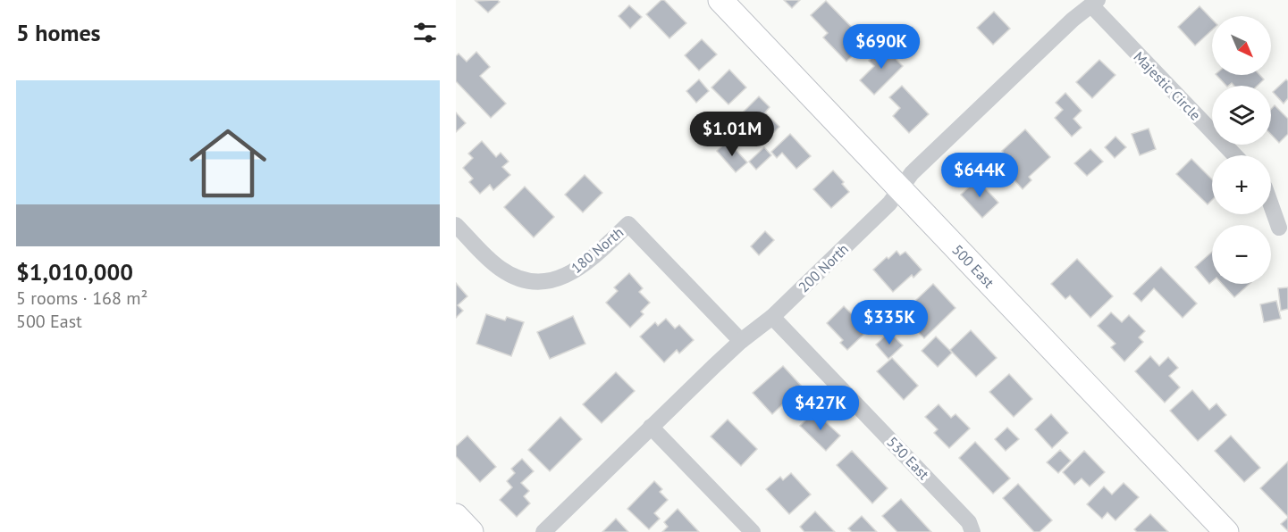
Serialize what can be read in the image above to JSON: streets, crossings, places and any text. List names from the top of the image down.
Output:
{
  "streets": {
    "street": [
      "Majestic Circle",
      "180 North",
      "500 East",
      "200 North",
      "530 East"
    ]
  },
  "crossings": [
    ["Majestic Circle", "200 North"],
    ["180 North", "200 North"],
    ["500 East", "200 North"],
    ["200 North", "530 East"]
  ],
  "north": "bottom right",
  "page": {
    "heading": "5 homes",
    "map_buttons": ["+", "−"],
    "price": [
      "$690K",
      "$1.01M",
      "$644K",
      "$335K",
      "$427K"
    ],
    "list": [
      {
        "name": "$1,010,000",
        "note": "5 rooms · 168 m² · 500 East"
      }
    ]
  }
}
